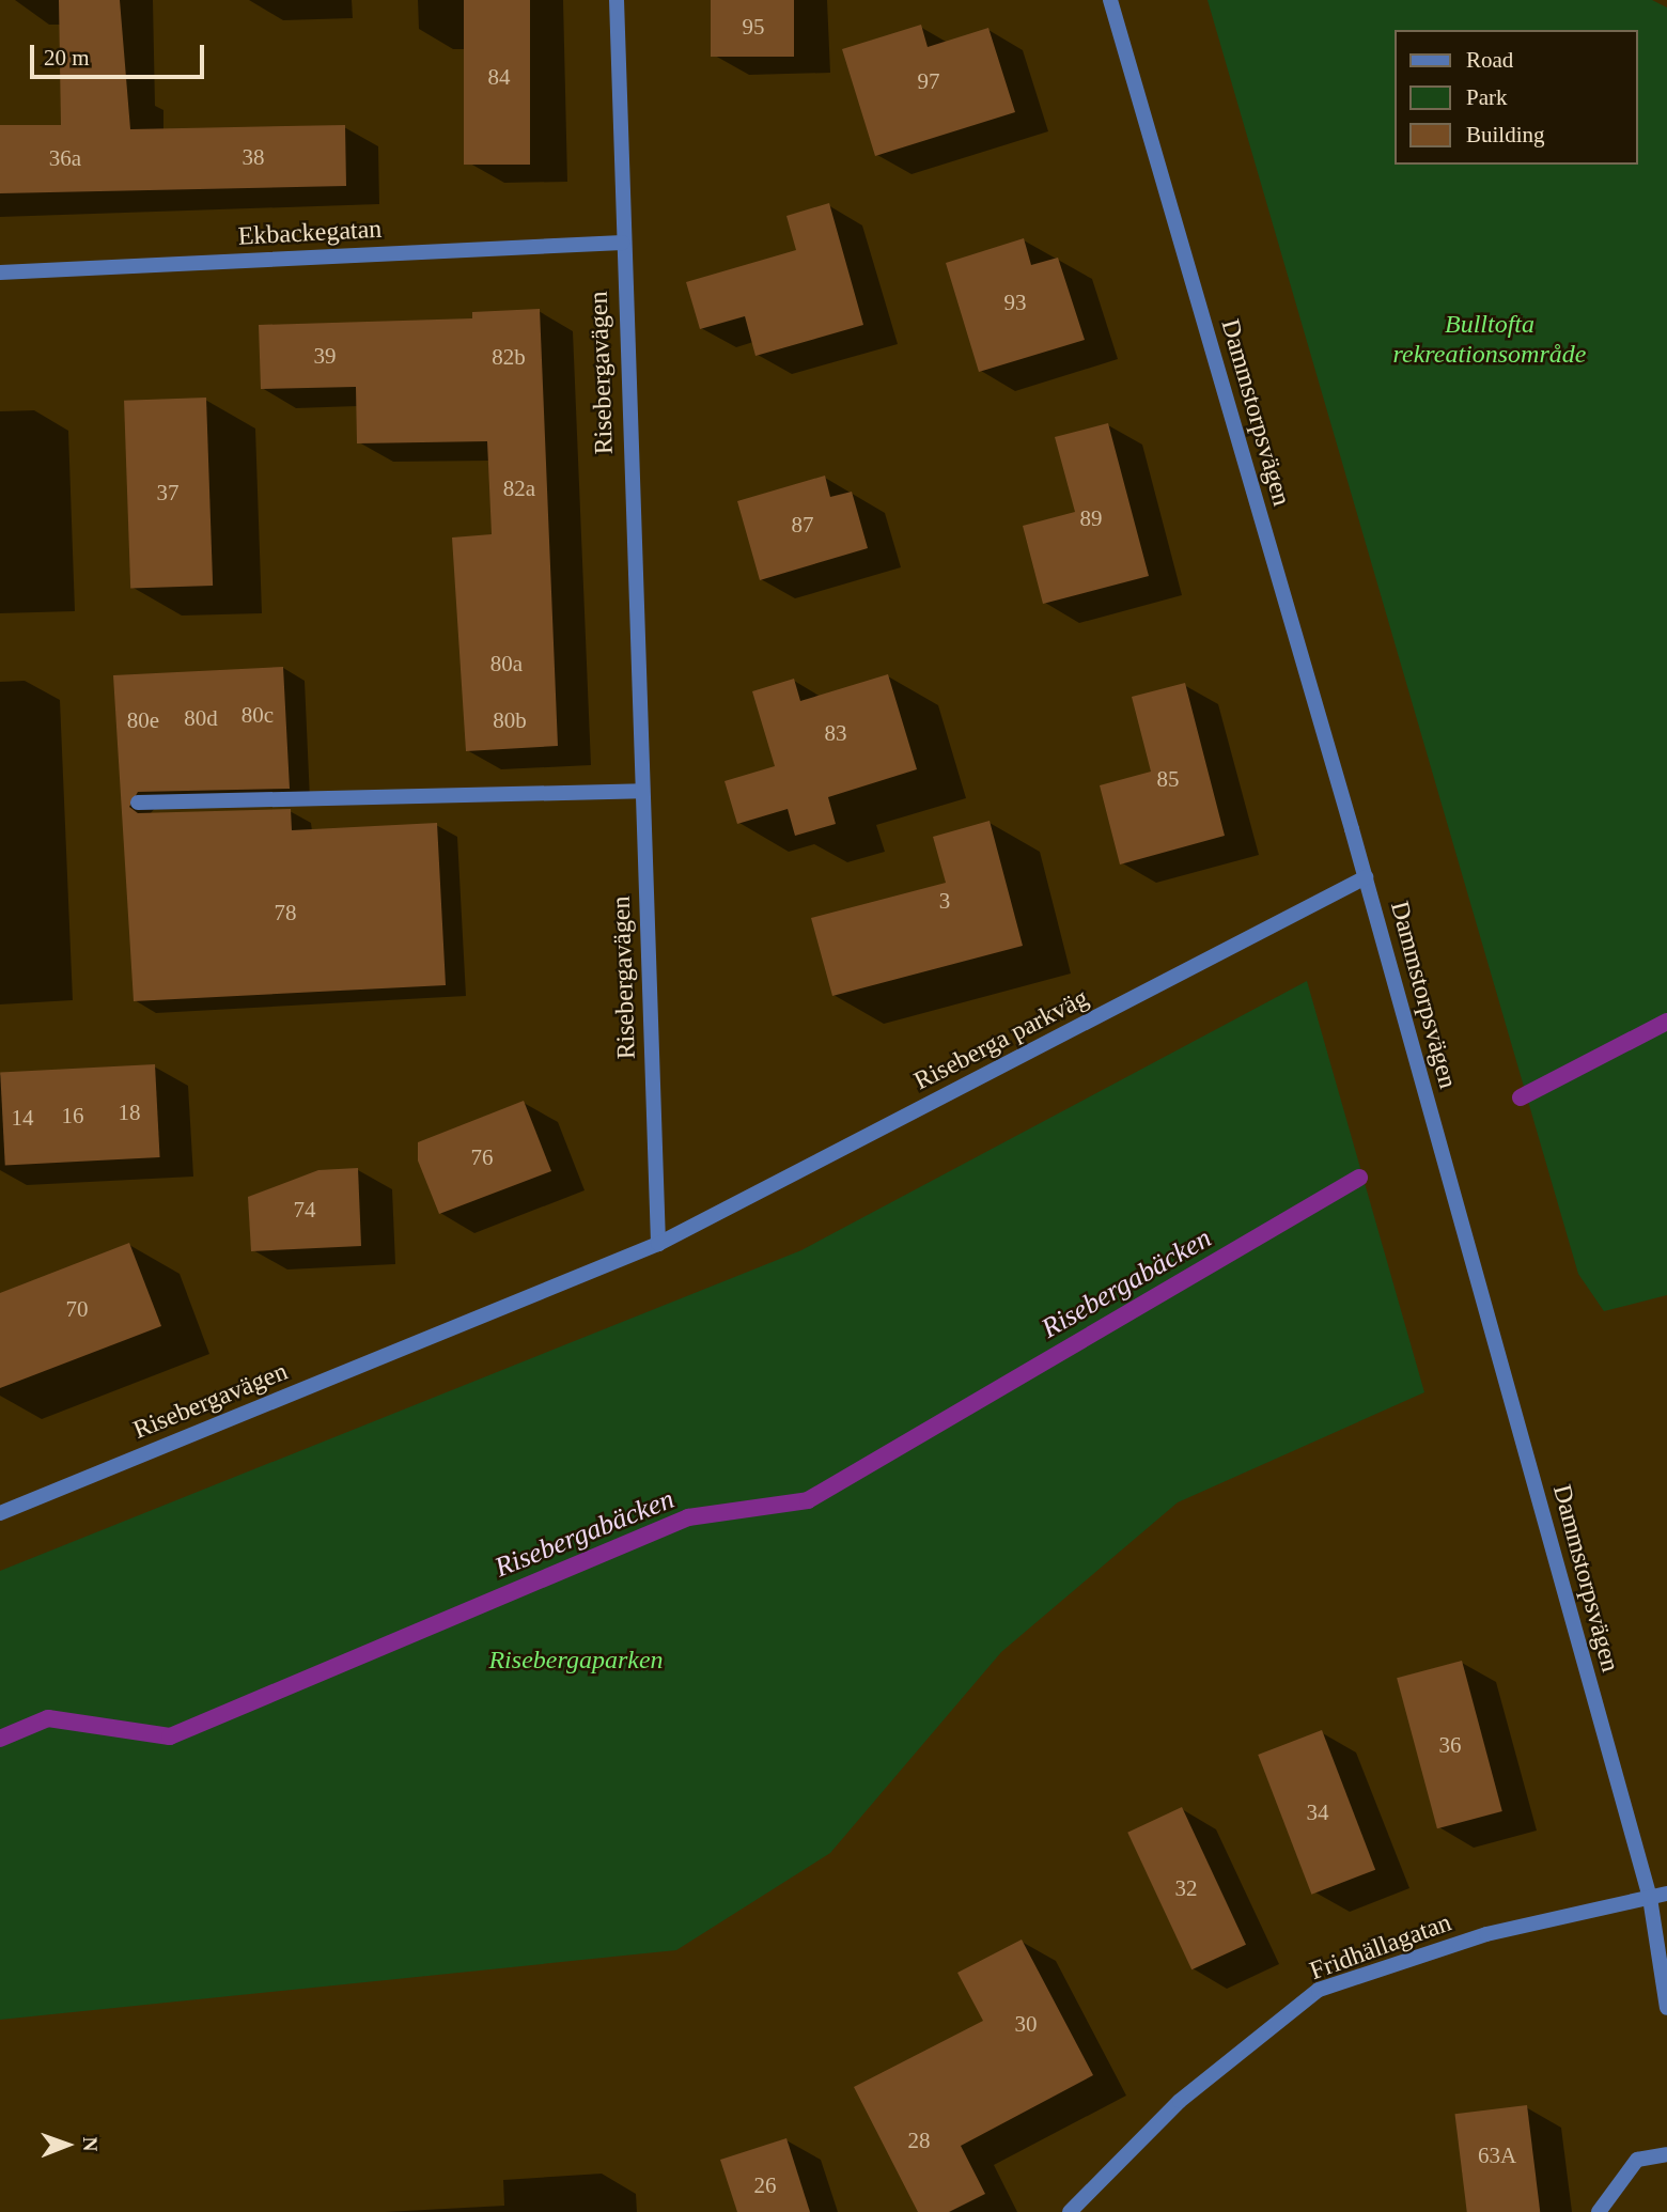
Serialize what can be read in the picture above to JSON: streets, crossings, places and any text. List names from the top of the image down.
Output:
{
  "streets": {
    "street": [
      "Ekbackegatan",
      "Risebergavägen",
      "Dammstorpsvägen",
      "Riseberga parkväg",
      "Fridhällagatan"
    ]
  },
  "crossings": [
    ["Ekbackegatan", "Risebergavägen"],
    ["Risebergavägen", "Riseberga parkväg"],
    ["Dammstorpsvägen", "Riseberga parkväg"],
    ["Dammstorpsvägen", "Fridhällagatan"]
  ],
  "water": ["Risebergabäcken"],
  "parks": ["Bulltofta rekreationsområde", "Risebergaparken"],
  "house_numbers": [
    "95",
    "84",
    "97",
    "38",
    "36a",
    "93",
    "39",
    "82b",
    "82a",
    "37",
    "89",
    "87",
    "80a",
    "80c",
    "80d",
    "80e",
    "80b",
    "83",
    "85",
    "3",
    "78",
    "18",
    "16",
    "14",
    "76",
    "74",
    "70",
    "36",
    "34",
    "32",
    "30",
    "28",
    "63A",
    "26"
  ],
  "legend": ["Road", "Park", "Building"],
  "scale_bar": "20 m",
  "north": "right"
}
